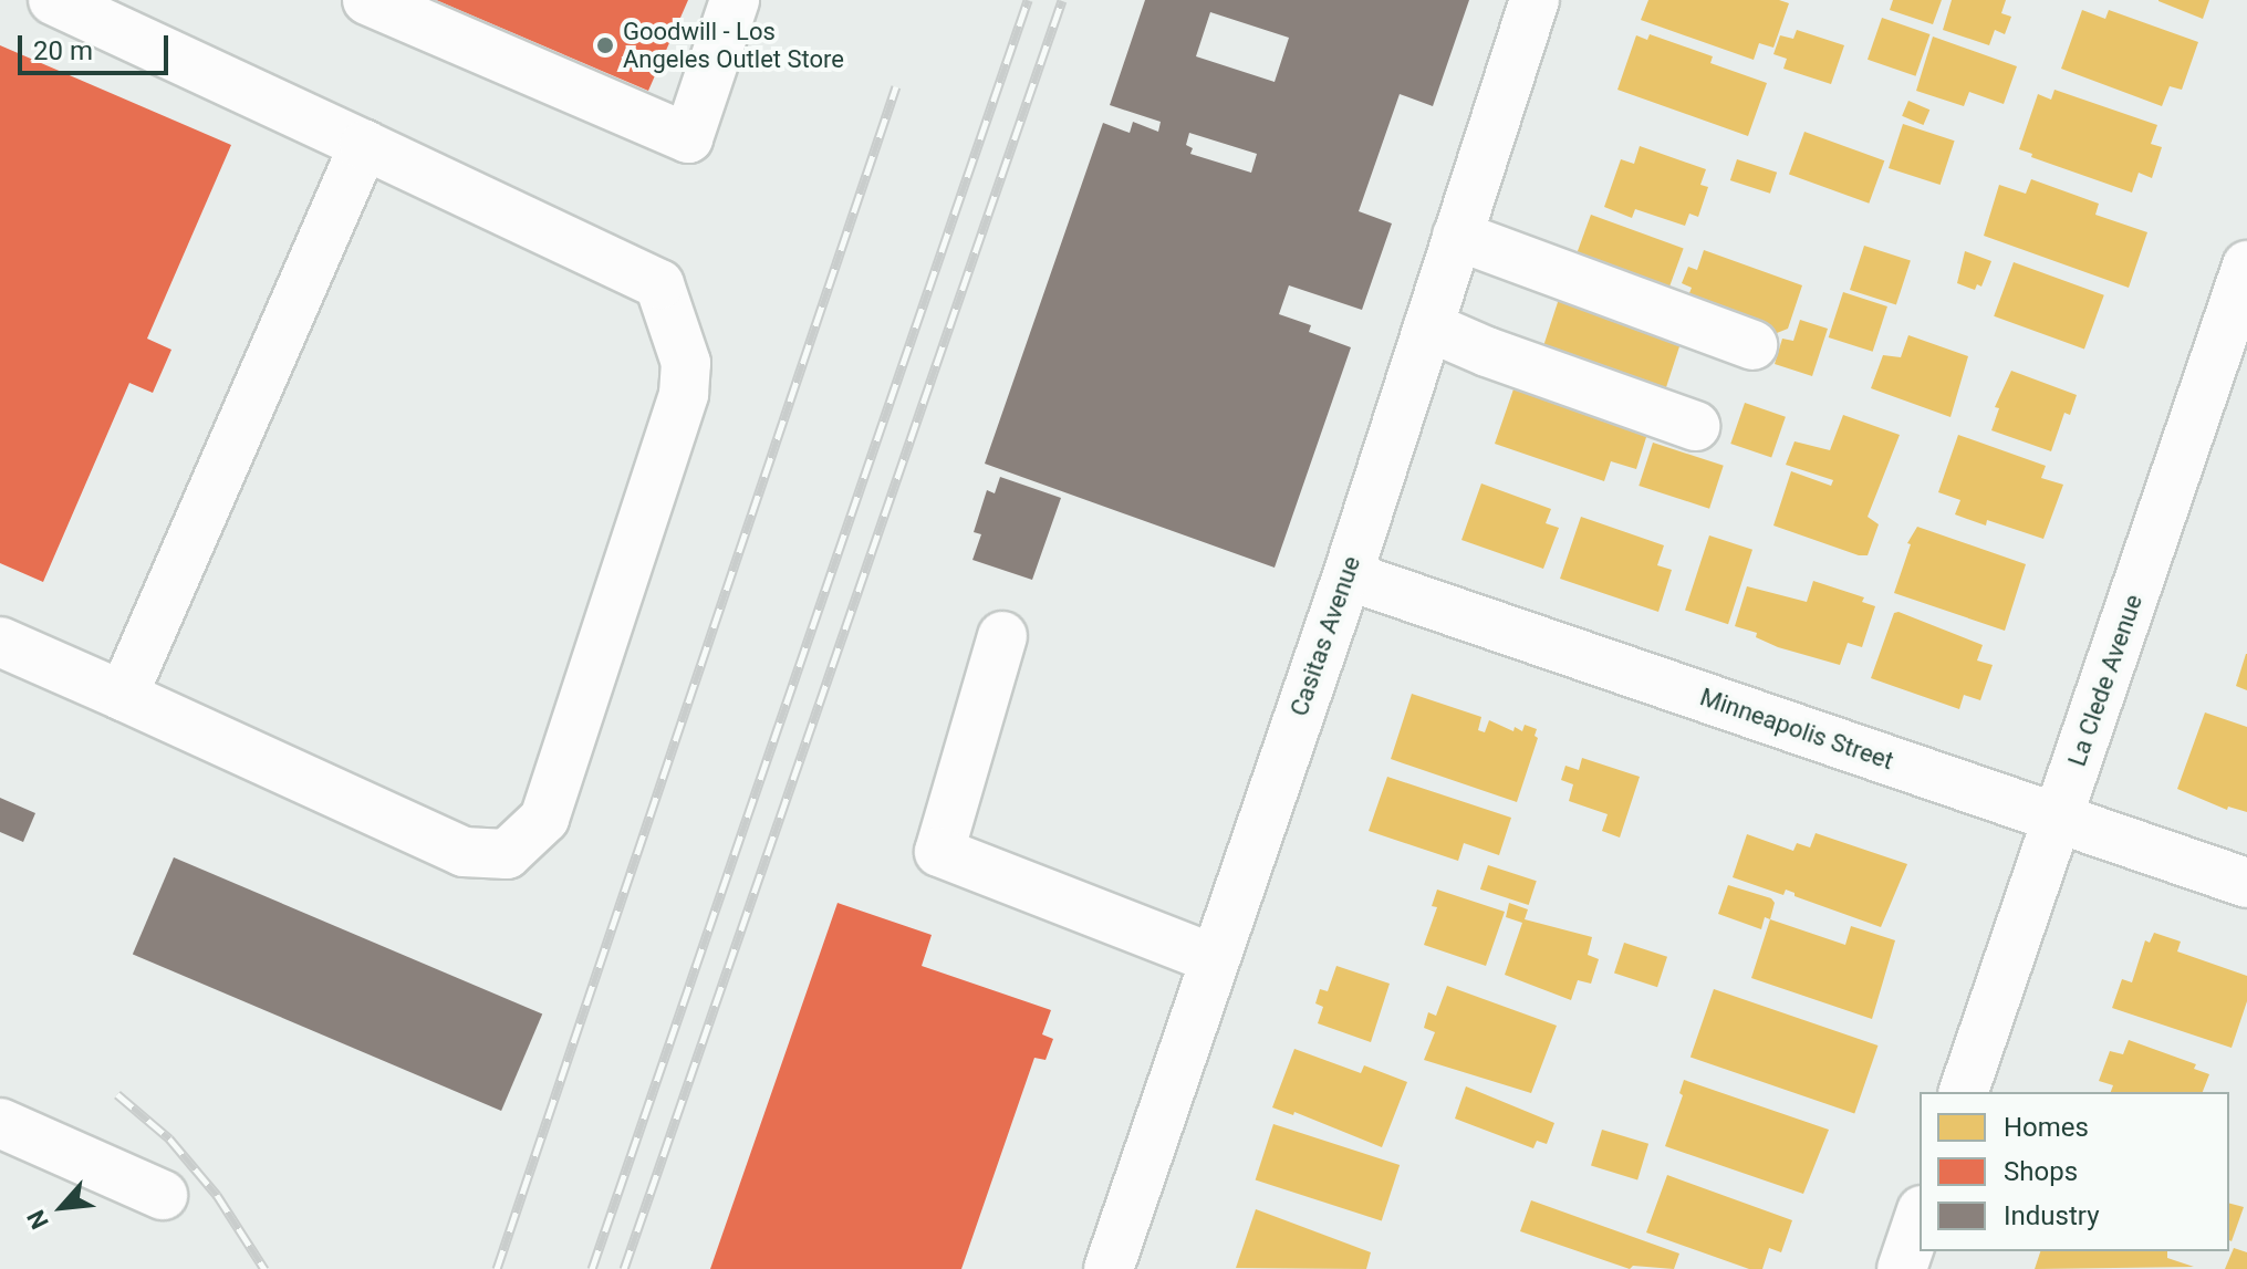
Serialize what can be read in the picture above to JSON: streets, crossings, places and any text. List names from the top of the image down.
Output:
{
  "streets": {
    "street": ["Casitas Avenue", "La Clede Avenue", "Minneapolis Street"]
  },
  "crossings": [
    ["Casitas Avenue", "Minneapolis Street"],
    ["La Clede Avenue", "Minneapolis Street"]
  ],
  "places": ["Goodwill - Los Angeles Outlet Store"],
  "legend": ["Homes", "Shops", "Industry"],
  "scale_bar": "20 m",
  "north": "bottom left"
}
